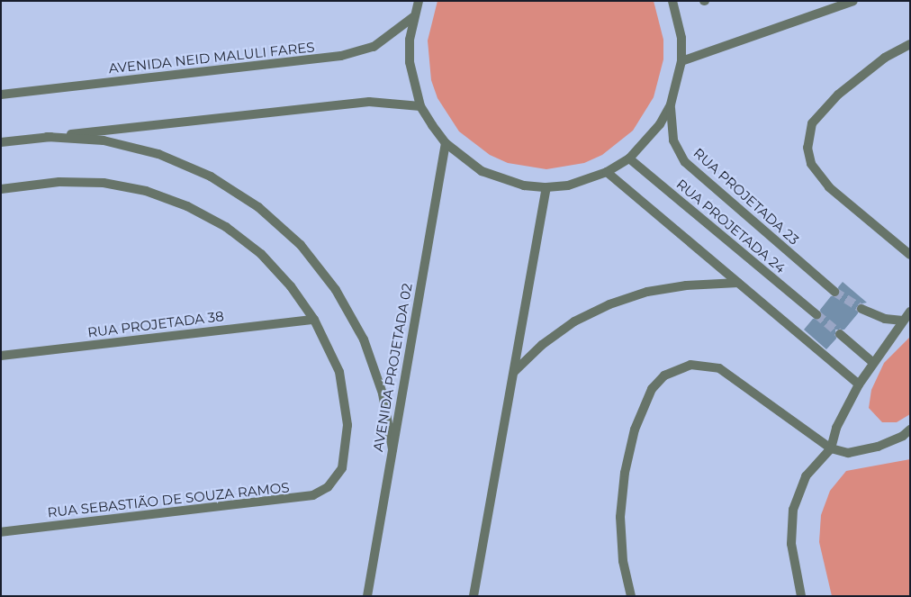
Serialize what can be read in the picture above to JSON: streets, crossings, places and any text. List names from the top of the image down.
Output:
{
  "streets": {
    "street": [
      "AVENIDA NEID MALULI FARES",
      "RUA PROJETADA 23",
      "RUA PROJETADA 24",
      "RUA PROJETADA 38",
      "AVENIDA PROJETADA 02",
      "RUA SEBASTIÃO DE SOUZA RAMOS"
    ]
  },
  "crossings": [
    ["RUA PROJETADA 38", "RUA SEBASTIÃO DE SOUZA RAMOS"]
  ]
}
